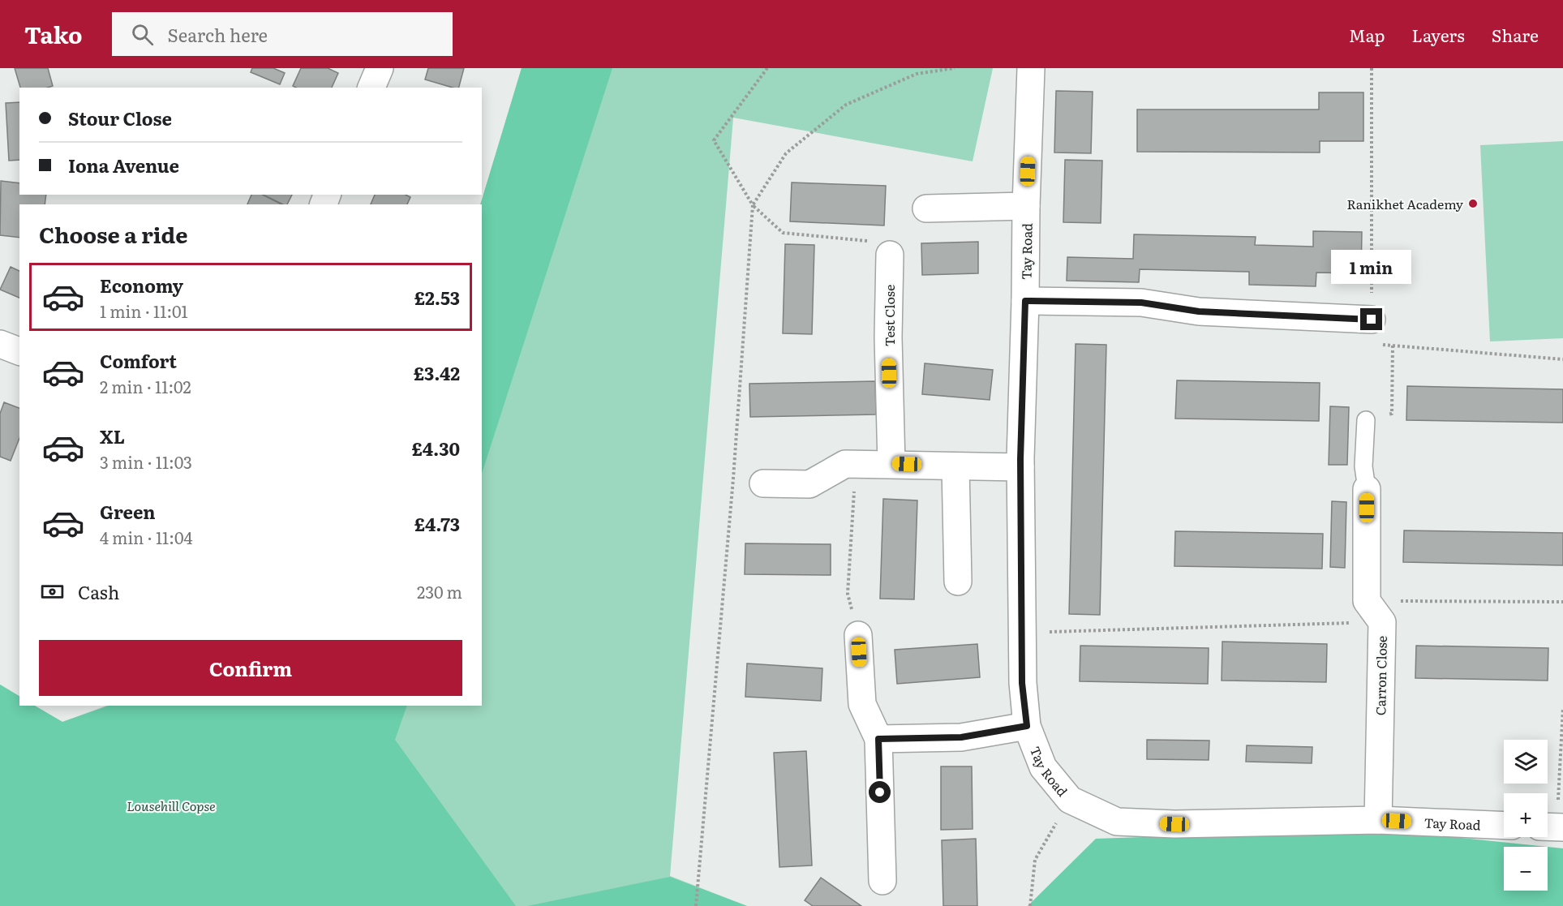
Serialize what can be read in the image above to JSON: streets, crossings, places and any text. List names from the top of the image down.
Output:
{
  "streets": {
    "street": ["Tay Road", "Test Close", "Carron Close"]
  },
  "crossings": [
    ["Tay Road", "Carron Close"]
  ],
  "parks": ["Lousehill Copse"],
  "places": ["Ranikhet Academy"],
  "page": {
    "header": "Tako",
    "search": "Search here",
    "nav": ["Map", "Layers", "Share"],
    "banner": ["Stour Close", "Iona Avenue"],
    "heading": "Choose a ride",
    "bubble": "1 min",
    "list": [
      {
        "name": "Economy",
        "note": "1 min · 11:01",
        "value": "£2.53"
      },
      {
        "name": "Comfort",
        "note": "2 min · 11:02",
        "value": "£3.42"
      },
      {
        "name": "XL",
        "note": "3 min · 11:03",
        "value": "£4.30"
      },
      {
        "name": "Green",
        "note": "4 min · 11:04",
        "value": "£4.73"
      }
    ],
    "pay": ["Cash", "230 m"],
    "buttons": "Confirm",
    "map_buttons": ["+", "−"]
  }
}
